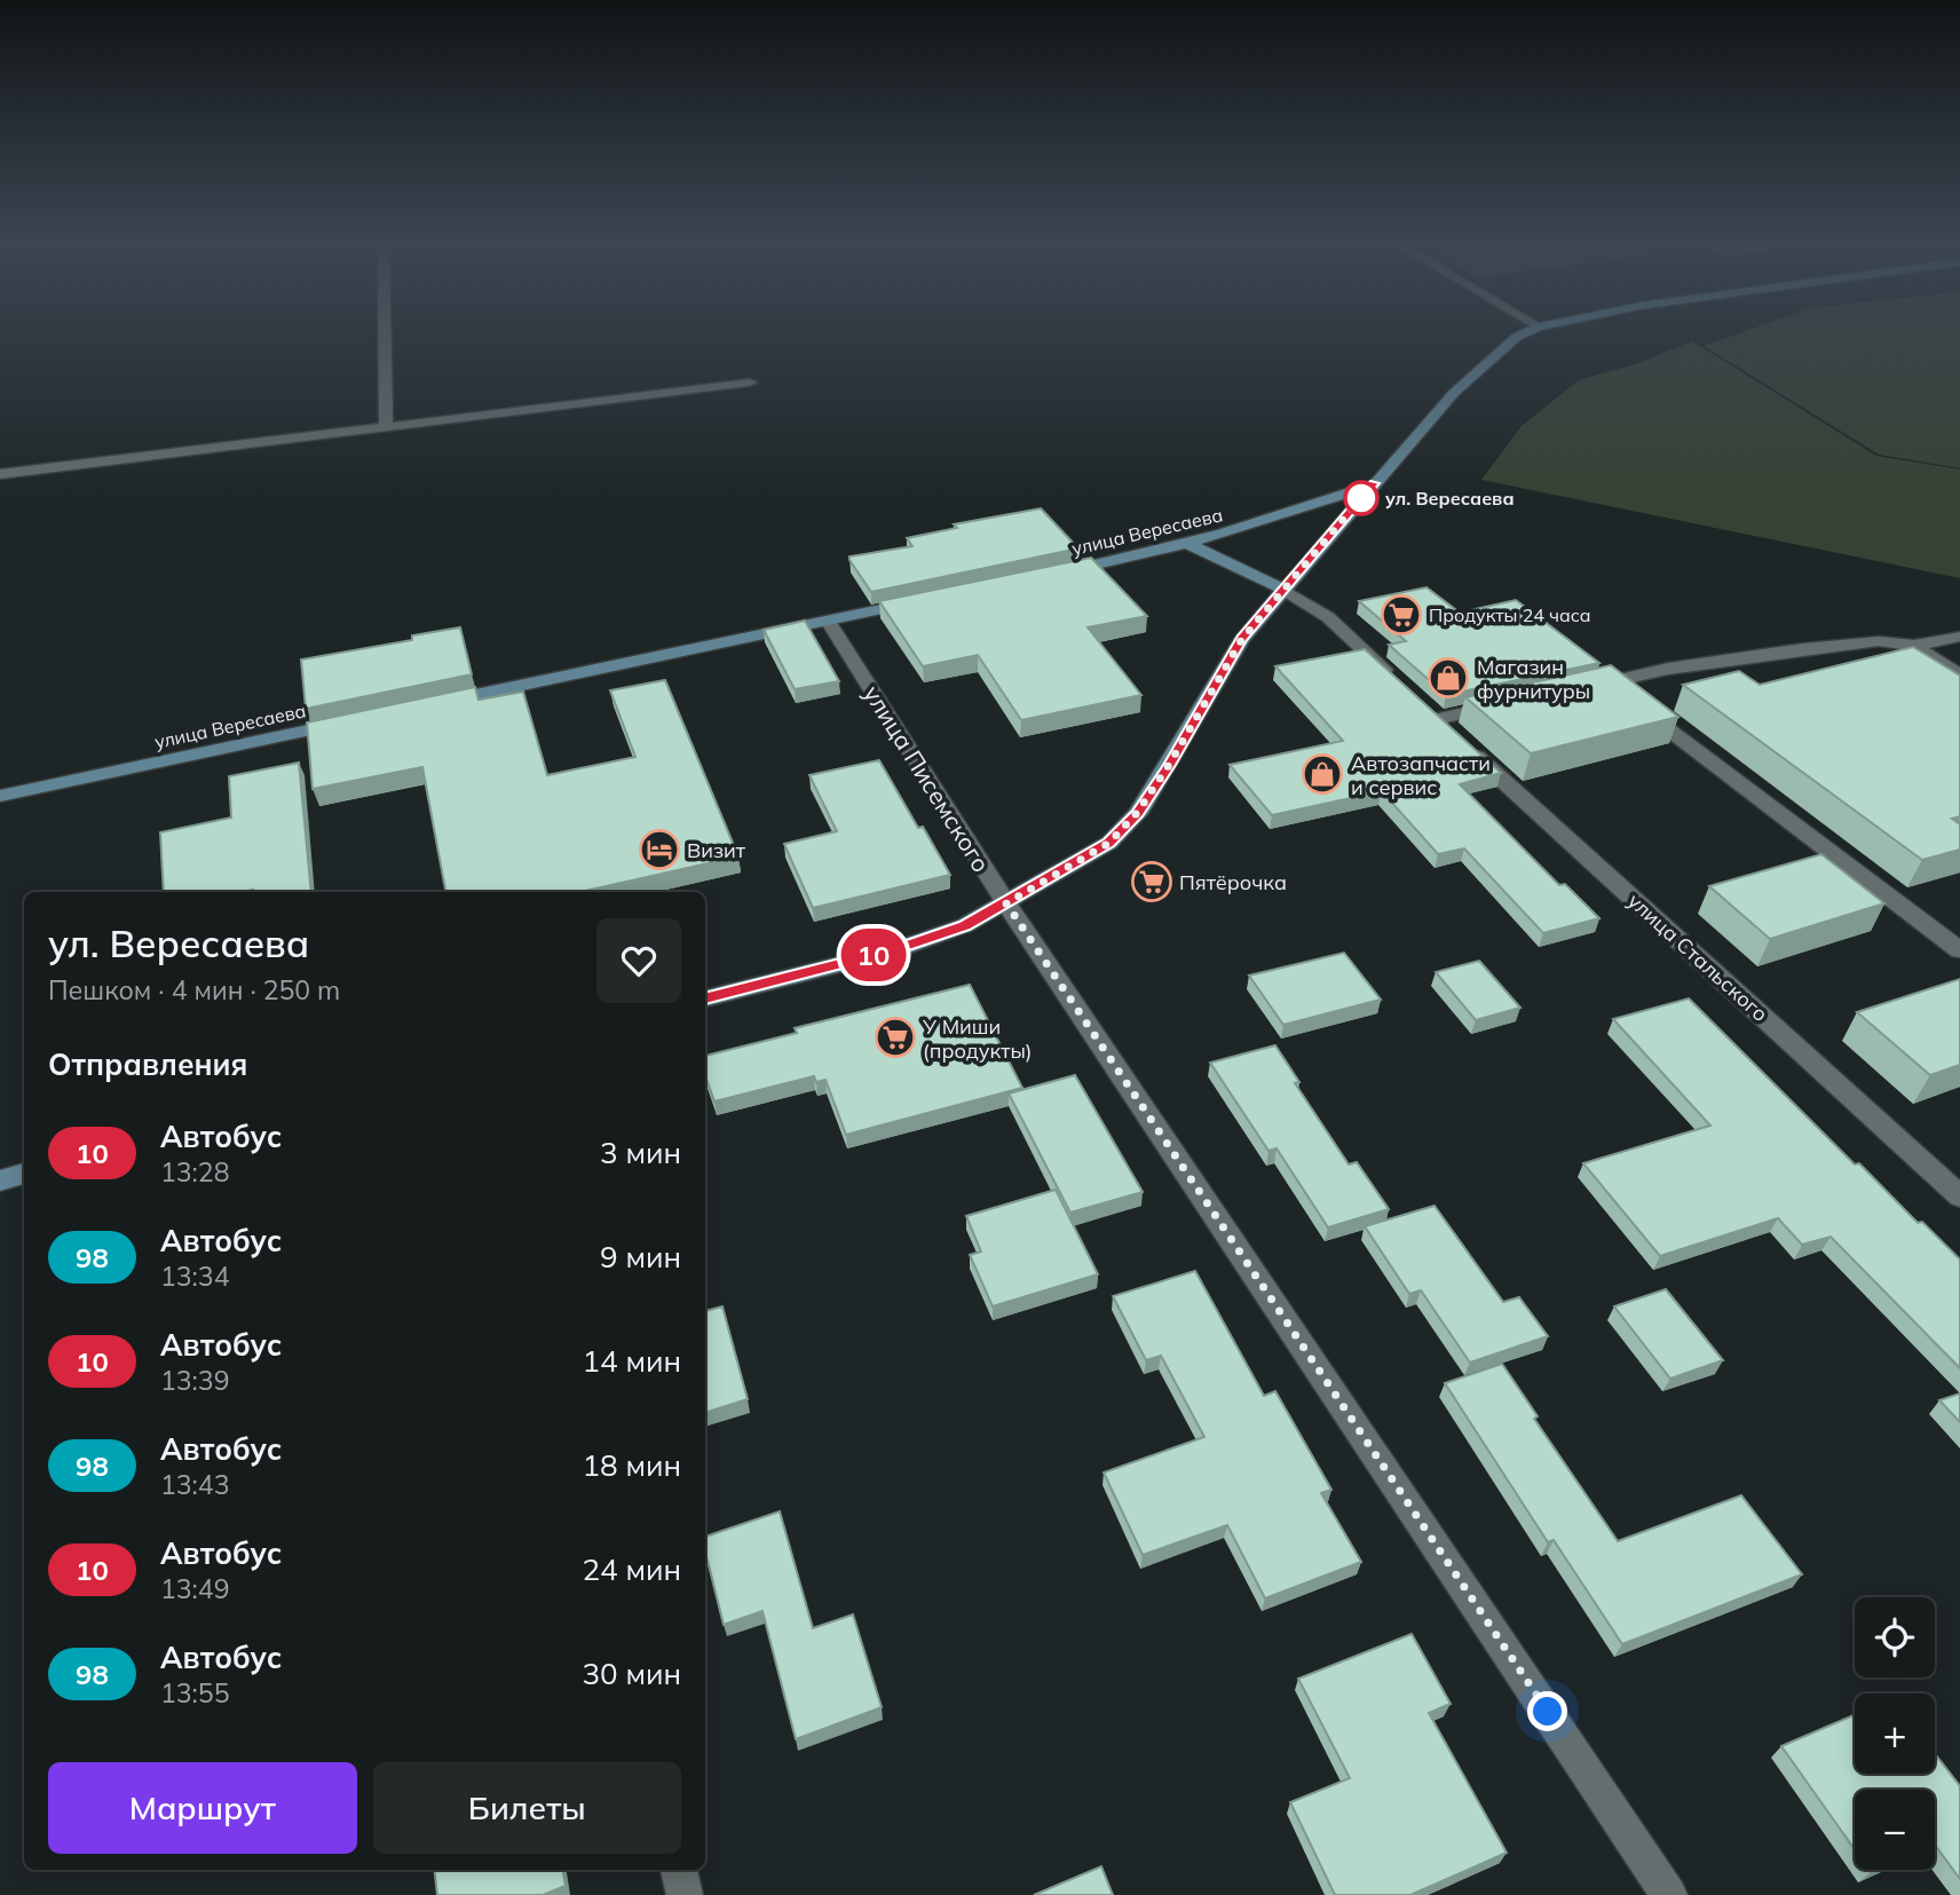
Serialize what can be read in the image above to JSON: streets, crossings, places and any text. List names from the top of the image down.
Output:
{
  "streets": {
    "main road": ["улица Вересаева"],
    "street": ["улица Писемского", "улица Стальского"]
  },
  "places": {
    "other": ["ул. Вересаева"],
    "supermarket": ["Продукты 24 часа", "Пятёрочка", "У Миши (продукты)"],
    "shop": ["Магазин фурнитуры", "Автозапчасти и сервис"],
    "hotel": ["Визит"]
  },
  "lines": ["bus line 10"],
  "page": {
    "on_map": "10",
    "heading": [
      ["ул. Вересаева", "Пешком · 4 мин · 250 m"],
      "Отправления"
    ],
    "list": [
      {
        "mark": "10",
        "name": "Автобус",
        "note": "13:28",
        "value": "3 мин"
      },
      {
        "mark": "98",
        "name": "Автобус",
        "note": "13:34",
        "value": "9 мин"
      },
      {
        "mark": "10",
        "name": "Автобус",
        "note": "13:39",
        "value": "14 мин"
      },
      {
        "mark": "98",
        "name": "Автобус",
        "note": "13:43",
        "value": "18 мин"
      },
      {
        "mark": "10",
        "name": "Автобус",
        "note": "13:49",
        "value": "24 мин"
      },
      {
        "mark": "98",
        "name": "Автобус",
        "note": "13:55",
        "value": "30 мин"
      }
    ],
    "map_buttons": ["+", "−"],
    "buttons": ["Маршрут", "Билеты"]
  }
}
